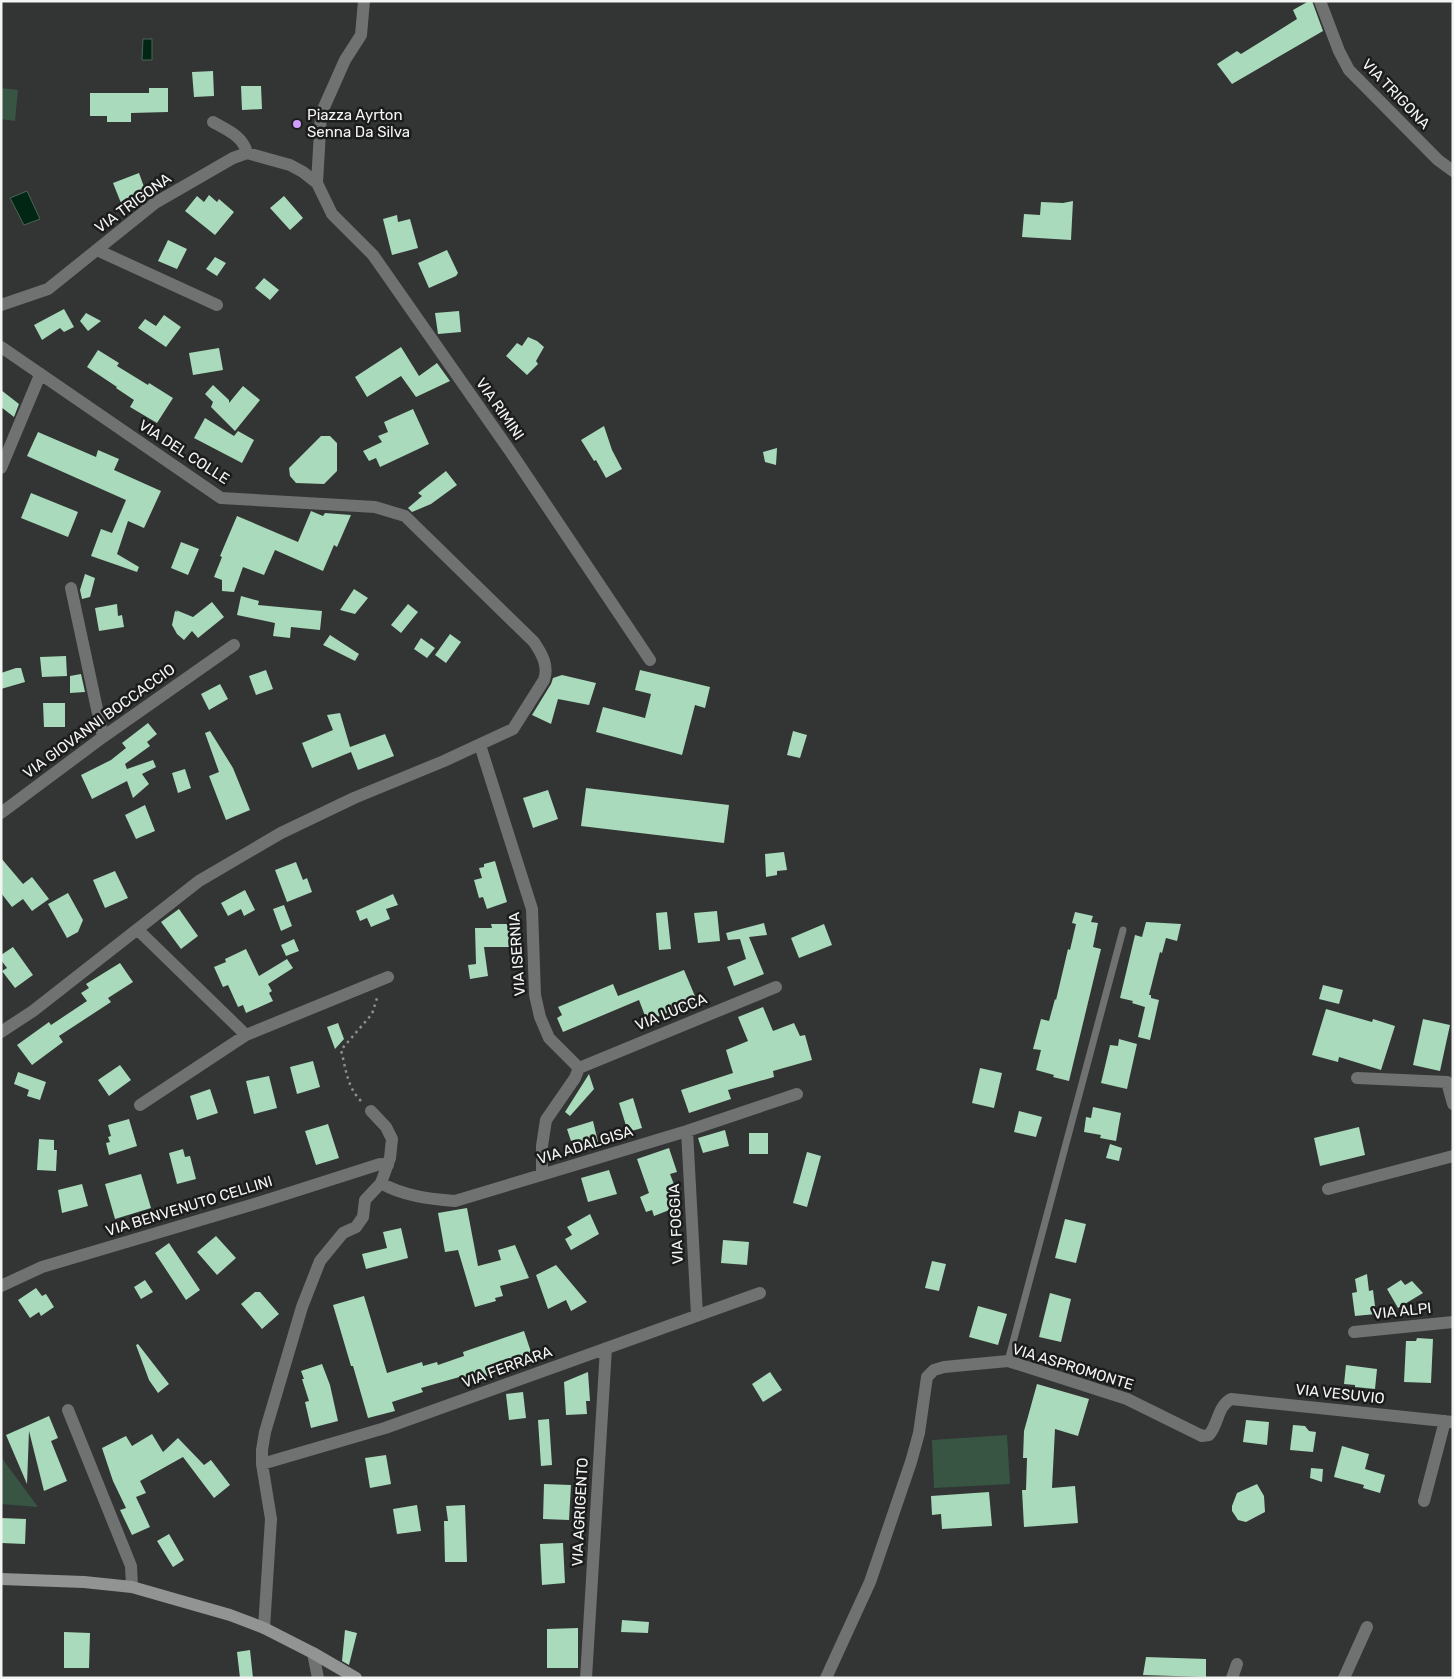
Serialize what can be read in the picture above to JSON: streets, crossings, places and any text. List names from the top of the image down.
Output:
{
  "streets": {
    "street": [
      "VIA TRIGONA",
      "VIA RIMINI",
      "VIA DEL COLLE",
      "VIA GIOVANNI BOCCACCIO",
      "VIA ISERNIA",
      "VIA LUCCA",
      "VIA ADALGISA",
      "VIA BENVENUTO CELLINI",
      "VIA FOGGIA",
      "VIA ALPI",
      "VIA FERRARA",
      "VIA ASPROMONTE",
      "VIA VESUVIO",
      "VIA AGRIGENTO"
    ]
  },
  "crossings": [
    ["VIA DEL COLLE", "VIA ISERNIA"],
    ["VIA ISERNIA", "VIA LUCCA"],
    ["VIA ADALGISA", "VIA FOGGIA"],
    ["VIA FOGGIA", "VIA FERRARA"],
    ["VIA FERRARA", "VIA AGRIGENTO"],
    ["VIA ASPROMONTE", "VIA VESUVIO"]
  ],
  "places": ["Piazza Ayrton Senna Da Silva"]
}
